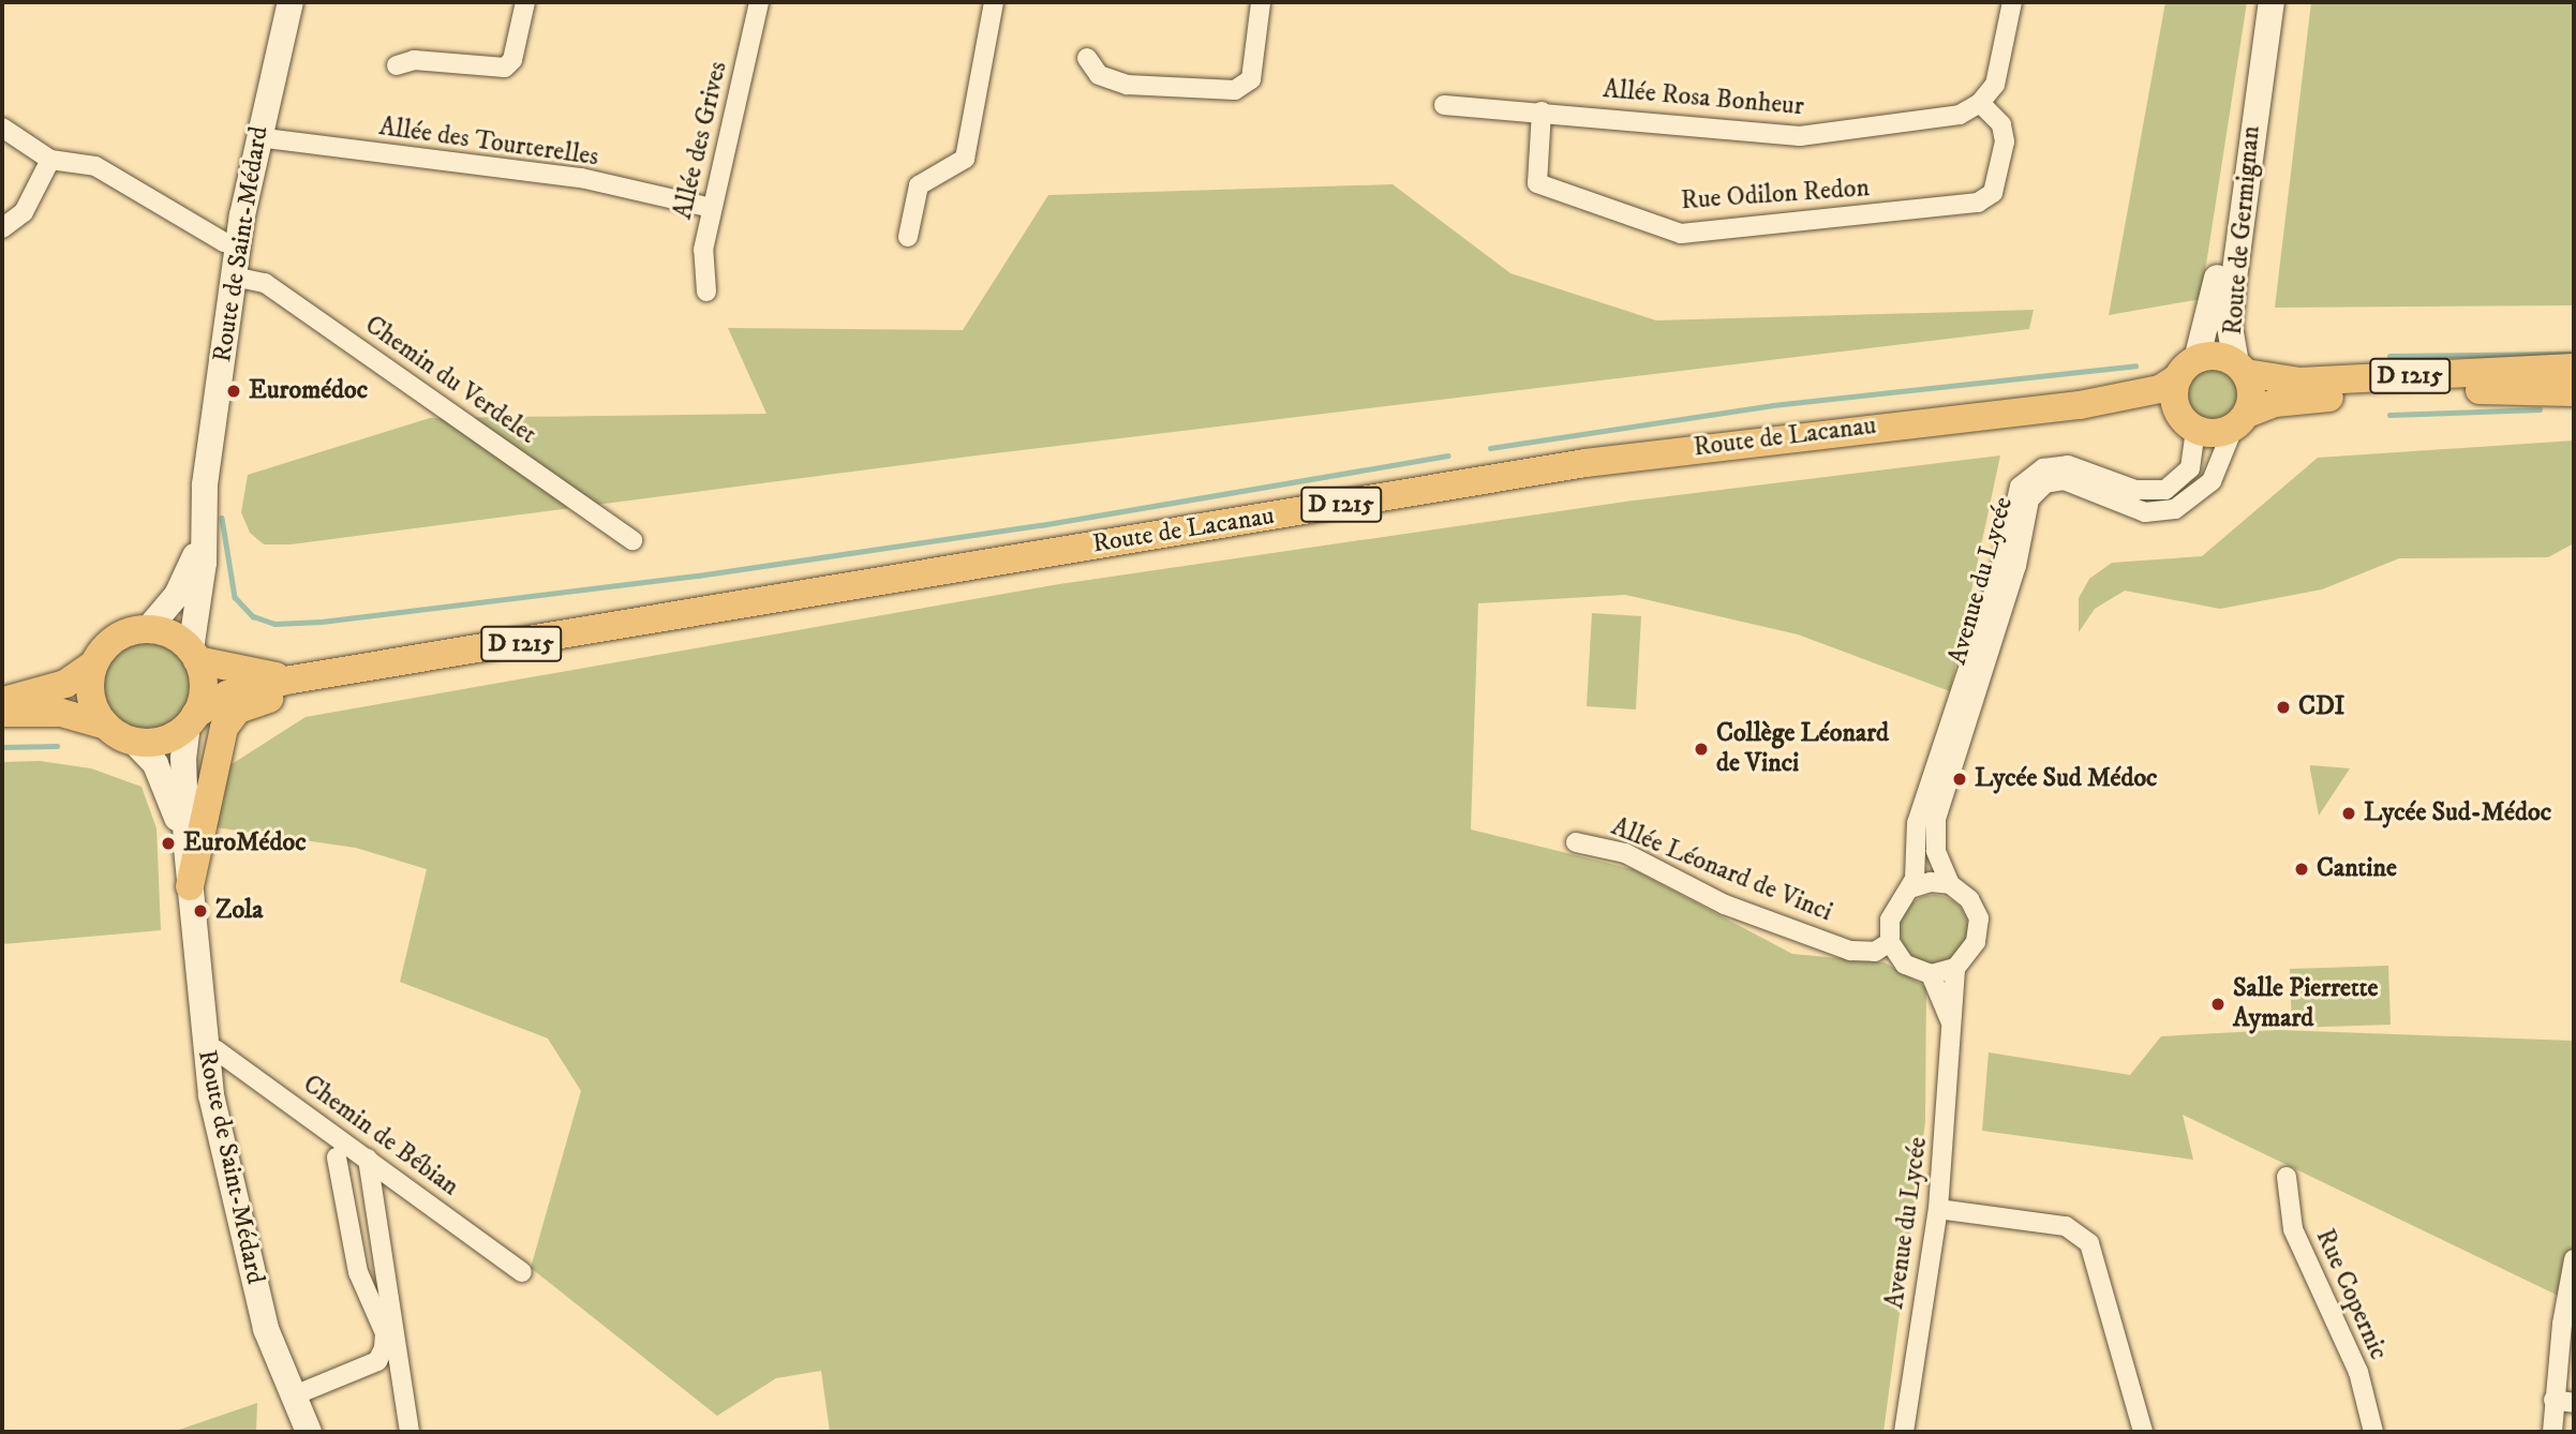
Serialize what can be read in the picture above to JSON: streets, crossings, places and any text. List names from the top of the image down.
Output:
{
  "streets": {
    "main road": ["D 1215", "Route de Lacanau"],
    "street": [
      "Allée Rosa Bonheur",
      "Allée des Grives",
      "Allée des Tourterelles",
      "Rue Odilon Redon",
      "Route de Germignan",
      "Route de Saint-Médard",
      "Chemin du Verdelet",
      "Avenue du Lycée",
      "Allée Léonard de Vinci",
      "Chemin de Bébian",
      "Rue Copernic"
    ]
  },
  "crossings": [
    ["Allée Rosa Bonheur", "Rue Odilon Redon"],
    ["Allée des Grives", "Allée des Tourterelles"],
    ["Allée des Tourterelles", "Route de Saint-Médard"],
    ["Route de Germignan", "D 1215"],
    ["Route de Germignan", "Route de Lacanau"],
    ["Route de Germignan", "Avenue du Lycée"],
    ["Route de Saint-Médard", "Chemin du Verdelet"],
    ["Route de Saint-Médard", "Route de Lacanau"],
    ["Route de Saint-Médard", "Chemin de Bébian"],
    ["D 1215", "Route de Lacanau"],
    ["D 1215", "Avenue du Lycée"],
    ["Route de Lacanau", "Avenue du Lycée"],
    ["Avenue du Lycée", "Allée Léonard de Vinci"]
  ],
  "places": [
    "Euromédoc",
    "CDI",
    "Collège Léonard de Vinci",
    "Lycée Sud Médoc",
    "Lycée Sud-Médoc",
    "EuroMédoc",
    "Cantine",
    "Zola",
    "Salle Pierrette Aymard"
  ]
}
